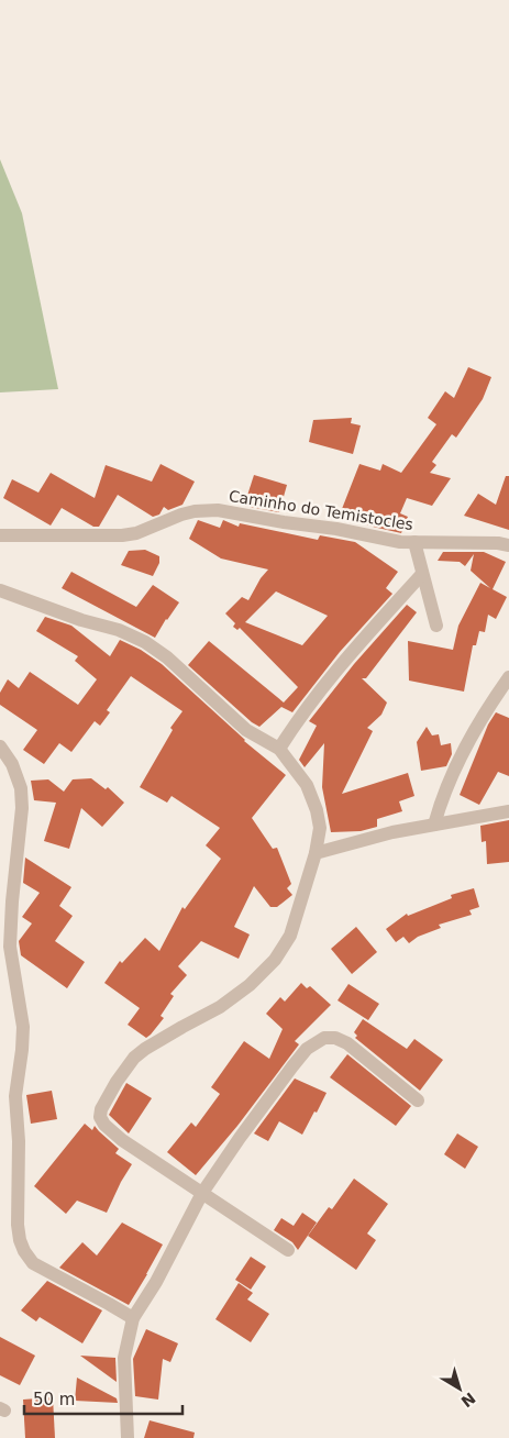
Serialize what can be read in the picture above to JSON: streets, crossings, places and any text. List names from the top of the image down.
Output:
{
  "streets": {
    "street": ["Caminho do Temistocles"]
  },
  "scale_bar": "50 m",
  "north": "bottom right"
}
